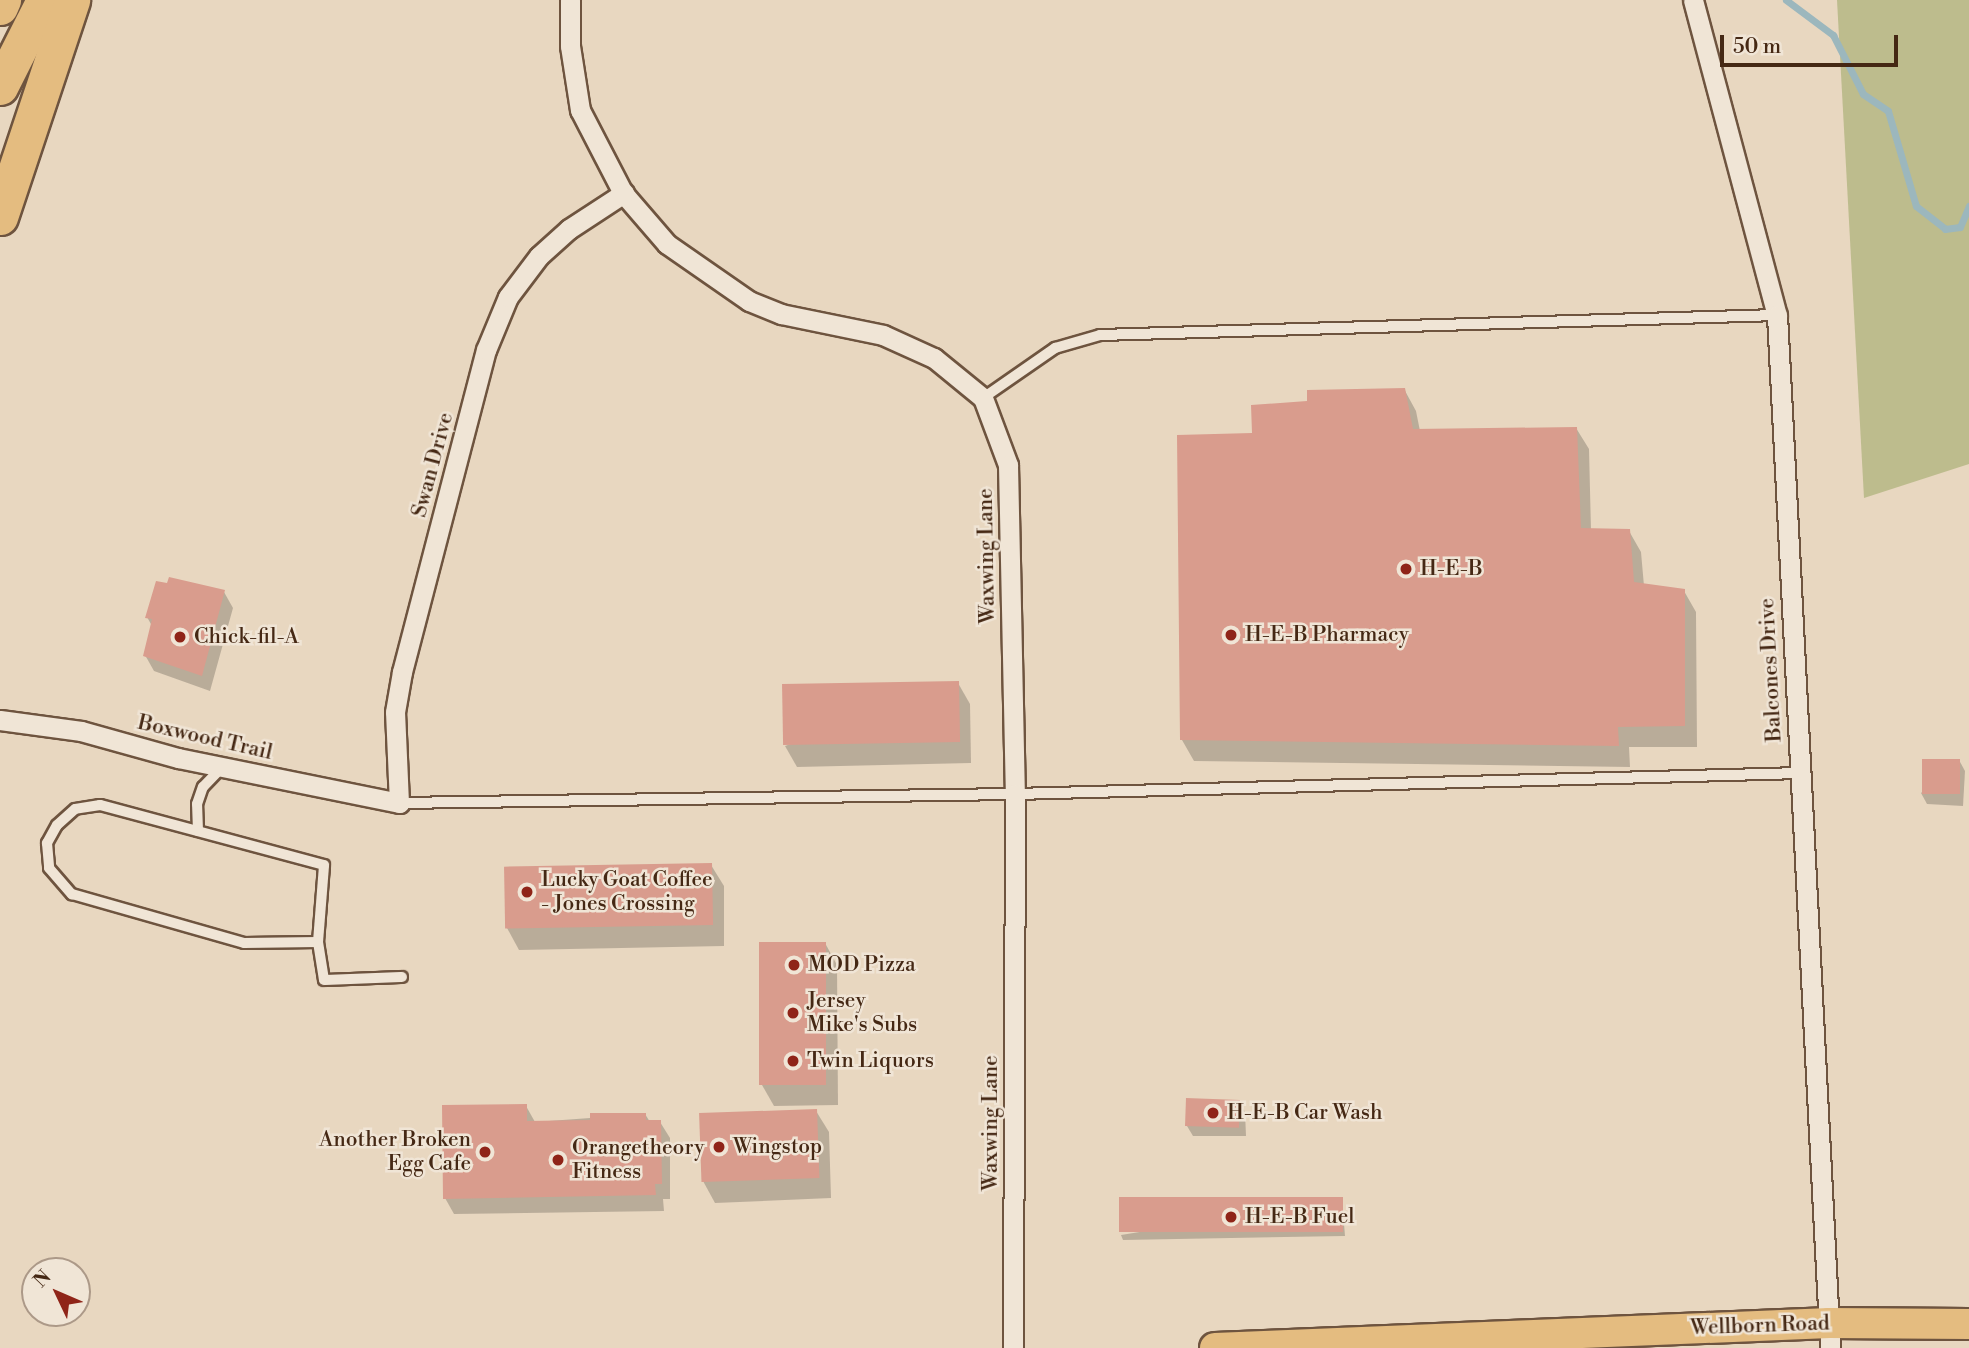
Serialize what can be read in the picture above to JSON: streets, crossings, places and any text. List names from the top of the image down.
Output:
{
  "streets": {
    "main road": ["Wellborn Road"],
    "street": [
      "Swan Drive",
      "Waxwing Lane",
      "Balcones Drive",
      "Boxwood Trail"
    ]
  },
  "crossings": [
    ["Swan Drive", "Boxwood Trail"],
    ["Balcones Drive", "Wellborn Road"]
  ],
  "places": [
    "H-E-B",
    "H-E-B Pharmacy",
    "Chick-fil-A",
    "Lucky Goat Coffee - Jones Crossing",
    "MOD Pizza",
    "Jersey Mike's Subs",
    "Twin Liquors",
    "H-E-B Car Wash",
    "Wingstop",
    "Another Broken Egg Cafe",
    "Orangetheory Fitness",
    "H-E-B Fuel"
  ],
  "scale_bar": "50 m",
  "north": "top left"
}
